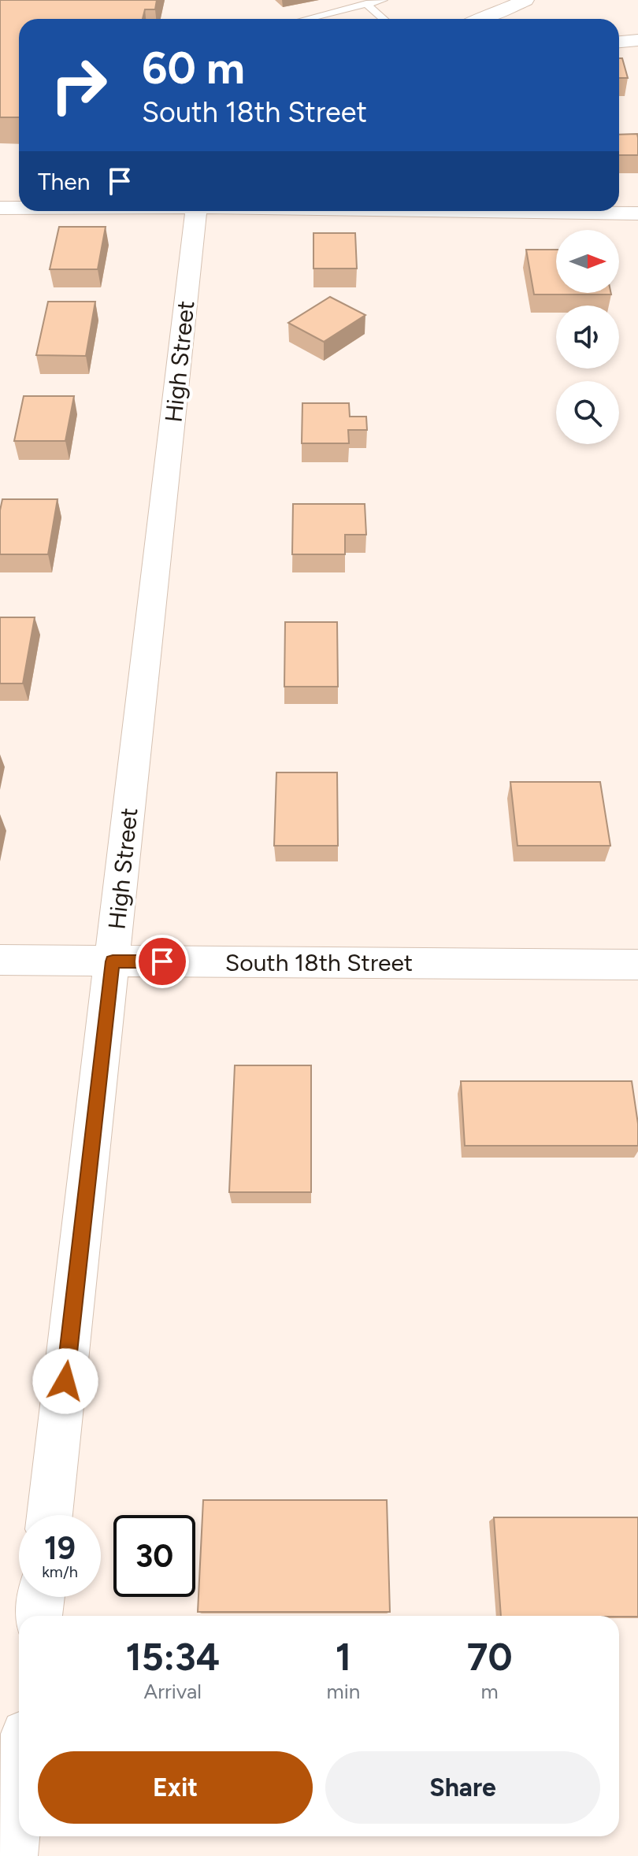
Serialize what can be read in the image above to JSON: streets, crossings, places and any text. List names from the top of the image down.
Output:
{
  "streets": {
    "street": ["High Street", "South 18th Street"]
  },
  "crossings": [
    ["High Street", "South 18th Street"]
  ],
  "north": "right",
  "page": {
    "turn": ["60 m", "South 18th Street"],
    "then": "Then",
    "speed": "19 km/h",
    "limit": "30",
    "eta": [
      "15:34",
      "Arrival",
      "1",
      "min",
      "70",
      "m"
    ],
    "buttons": ["Exit", "Share"]
  }
}
